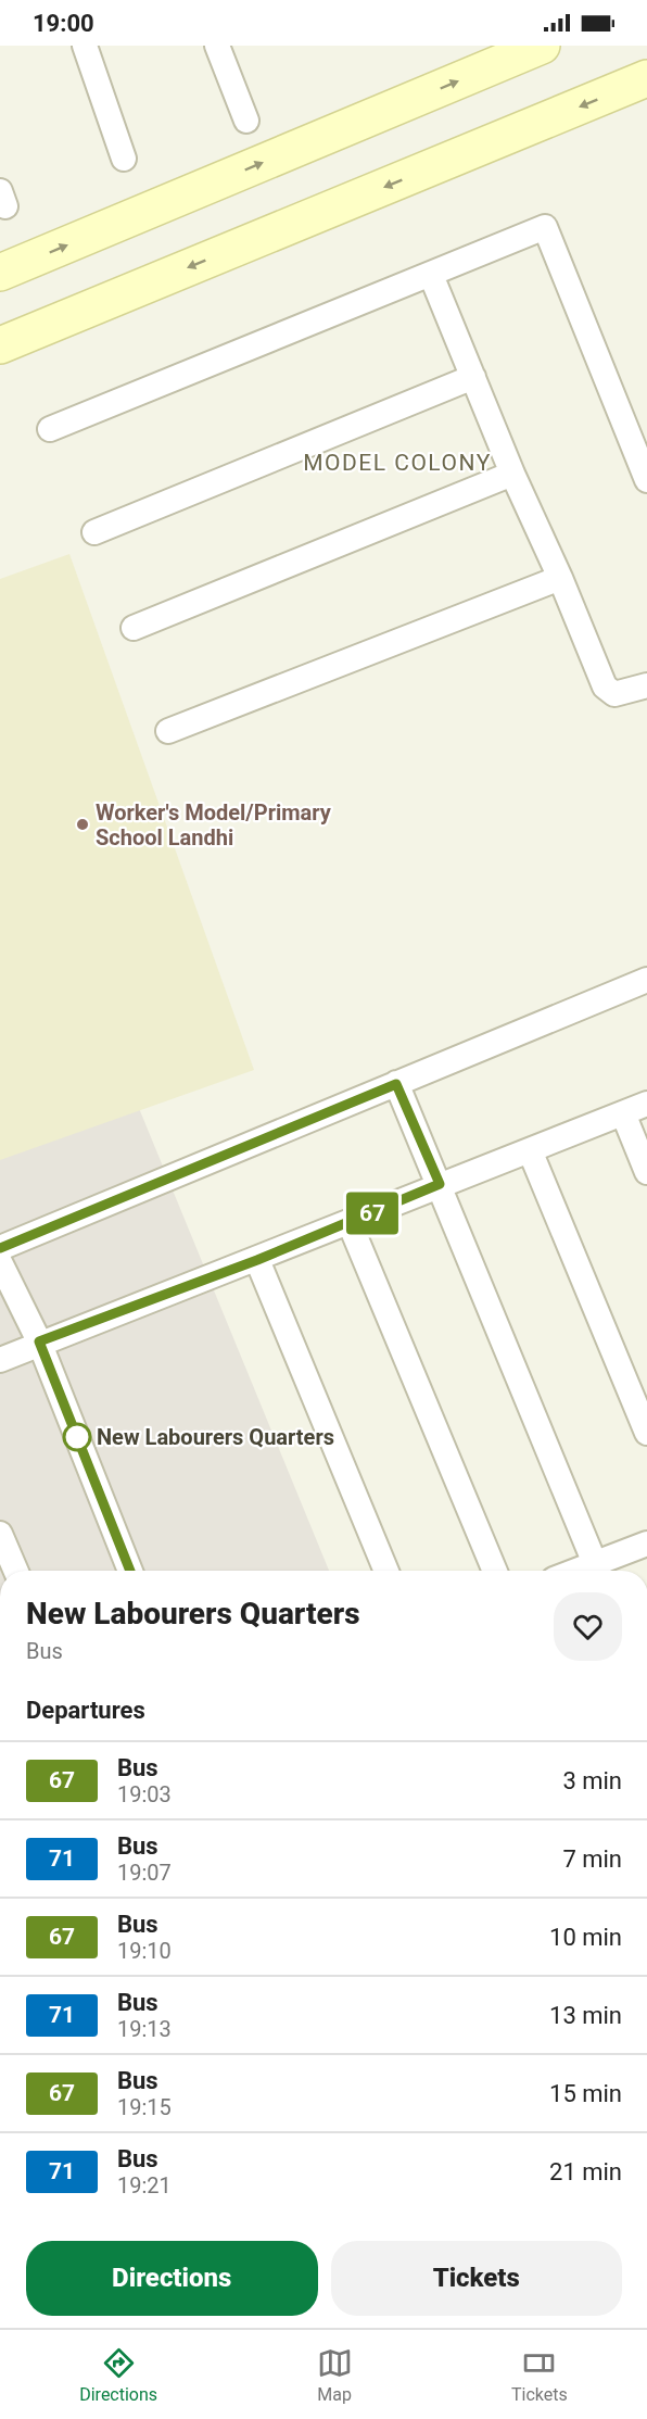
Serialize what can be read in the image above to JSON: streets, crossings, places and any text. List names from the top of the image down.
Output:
{
  "districts": ["MODEL COLONY"],
  "places": ["Worker's Model/Primary School Landhi", "New Labourers Quarters"],
  "lines": ["bus line 67"],
  "page": {
    "status": "19:00",
    "on_map": "67",
    "heading": [
      ["New Labourers Quarters", "Bus"],
      "Departures"
    ],
    "list": [
      {
        "mark": "67",
        "name": "Bus",
        "note": "19:03",
        "value": "3 min"
      },
      {
        "mark": "71",
        "name": "Bus",
        "note": "19:07",
        "value": "7 min"
      },
      {
        "mark": "67",
        "name": "Bus",
        "note": "19:10",
        "value": "10 min"
      },
      {
        "mark": "71",
        "name": "Bus",
        "note": "19:13",
        "value": "13 min"
      },
      {
        "mark": "67",
        "name": "Bus",
        "note": "19:15",
        "value": "15 min"
      },
      {
        "mark": "71",
        "name": "Bus",
        "note": "19:21",
        "value": "21 min"
      }
    ],
    "buttons": ["Directions", "Tickets"],
    "tabs": ["Directions", "Map", "Tickets"]
  }
}
